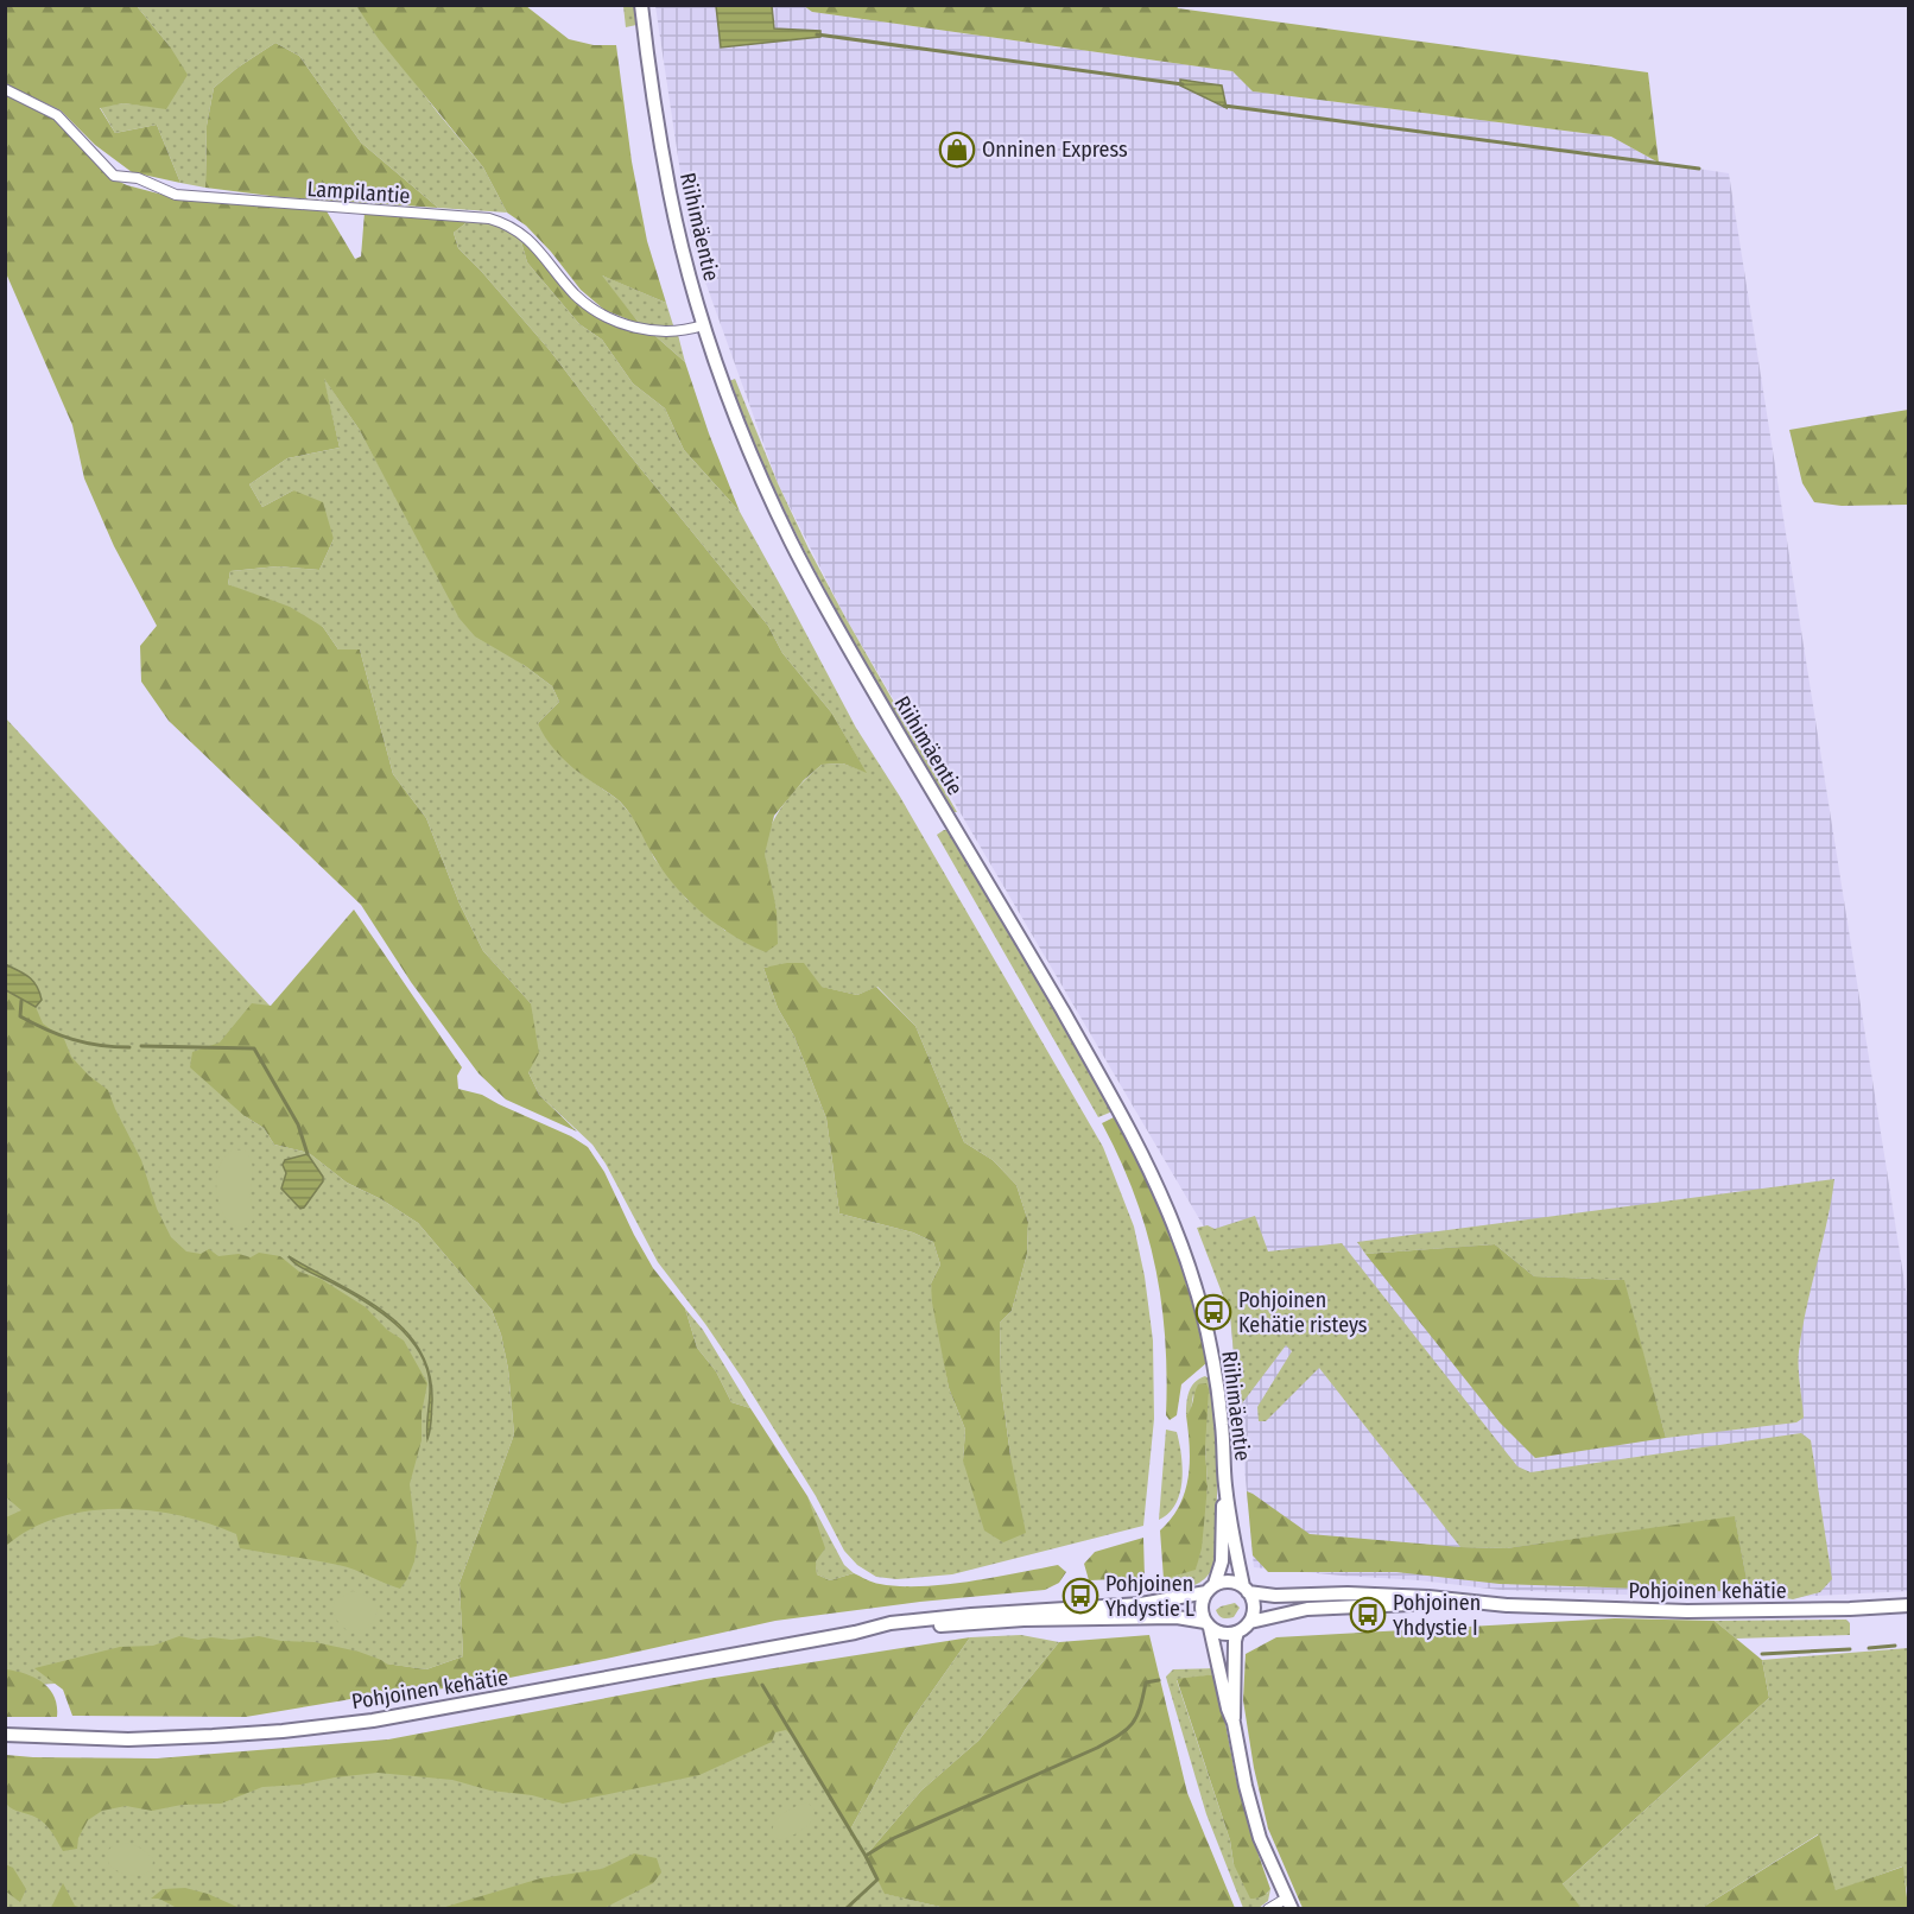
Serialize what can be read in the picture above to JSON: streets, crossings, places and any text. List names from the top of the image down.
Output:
{
  "streets": {
    "main road": ["Riihimäentie", "Pohjoinen kehätie"],
    "street": ["Lampilantie"]
  },
  "crossings": [
    ["Lampilantie", "Riihimäentie"],
    ["Riihimäentie", "Pohjoinen kehätie"]
  ],
  "places": {
    "shop": ["Onninen Express"],
    "bus stop": ["Pohjoinen Kehätie risteys", "Pohjoinen Yhdystie L", "Pohjoinen Yhdystie I"]
  }
}
